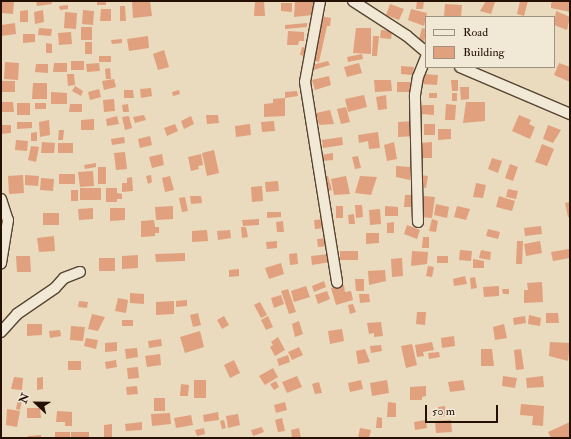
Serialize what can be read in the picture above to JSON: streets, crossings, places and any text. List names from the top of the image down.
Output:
{
  "legend": ["Road", "Building"],
  "scale_bar": "50 m",
  "north": "left"
}
